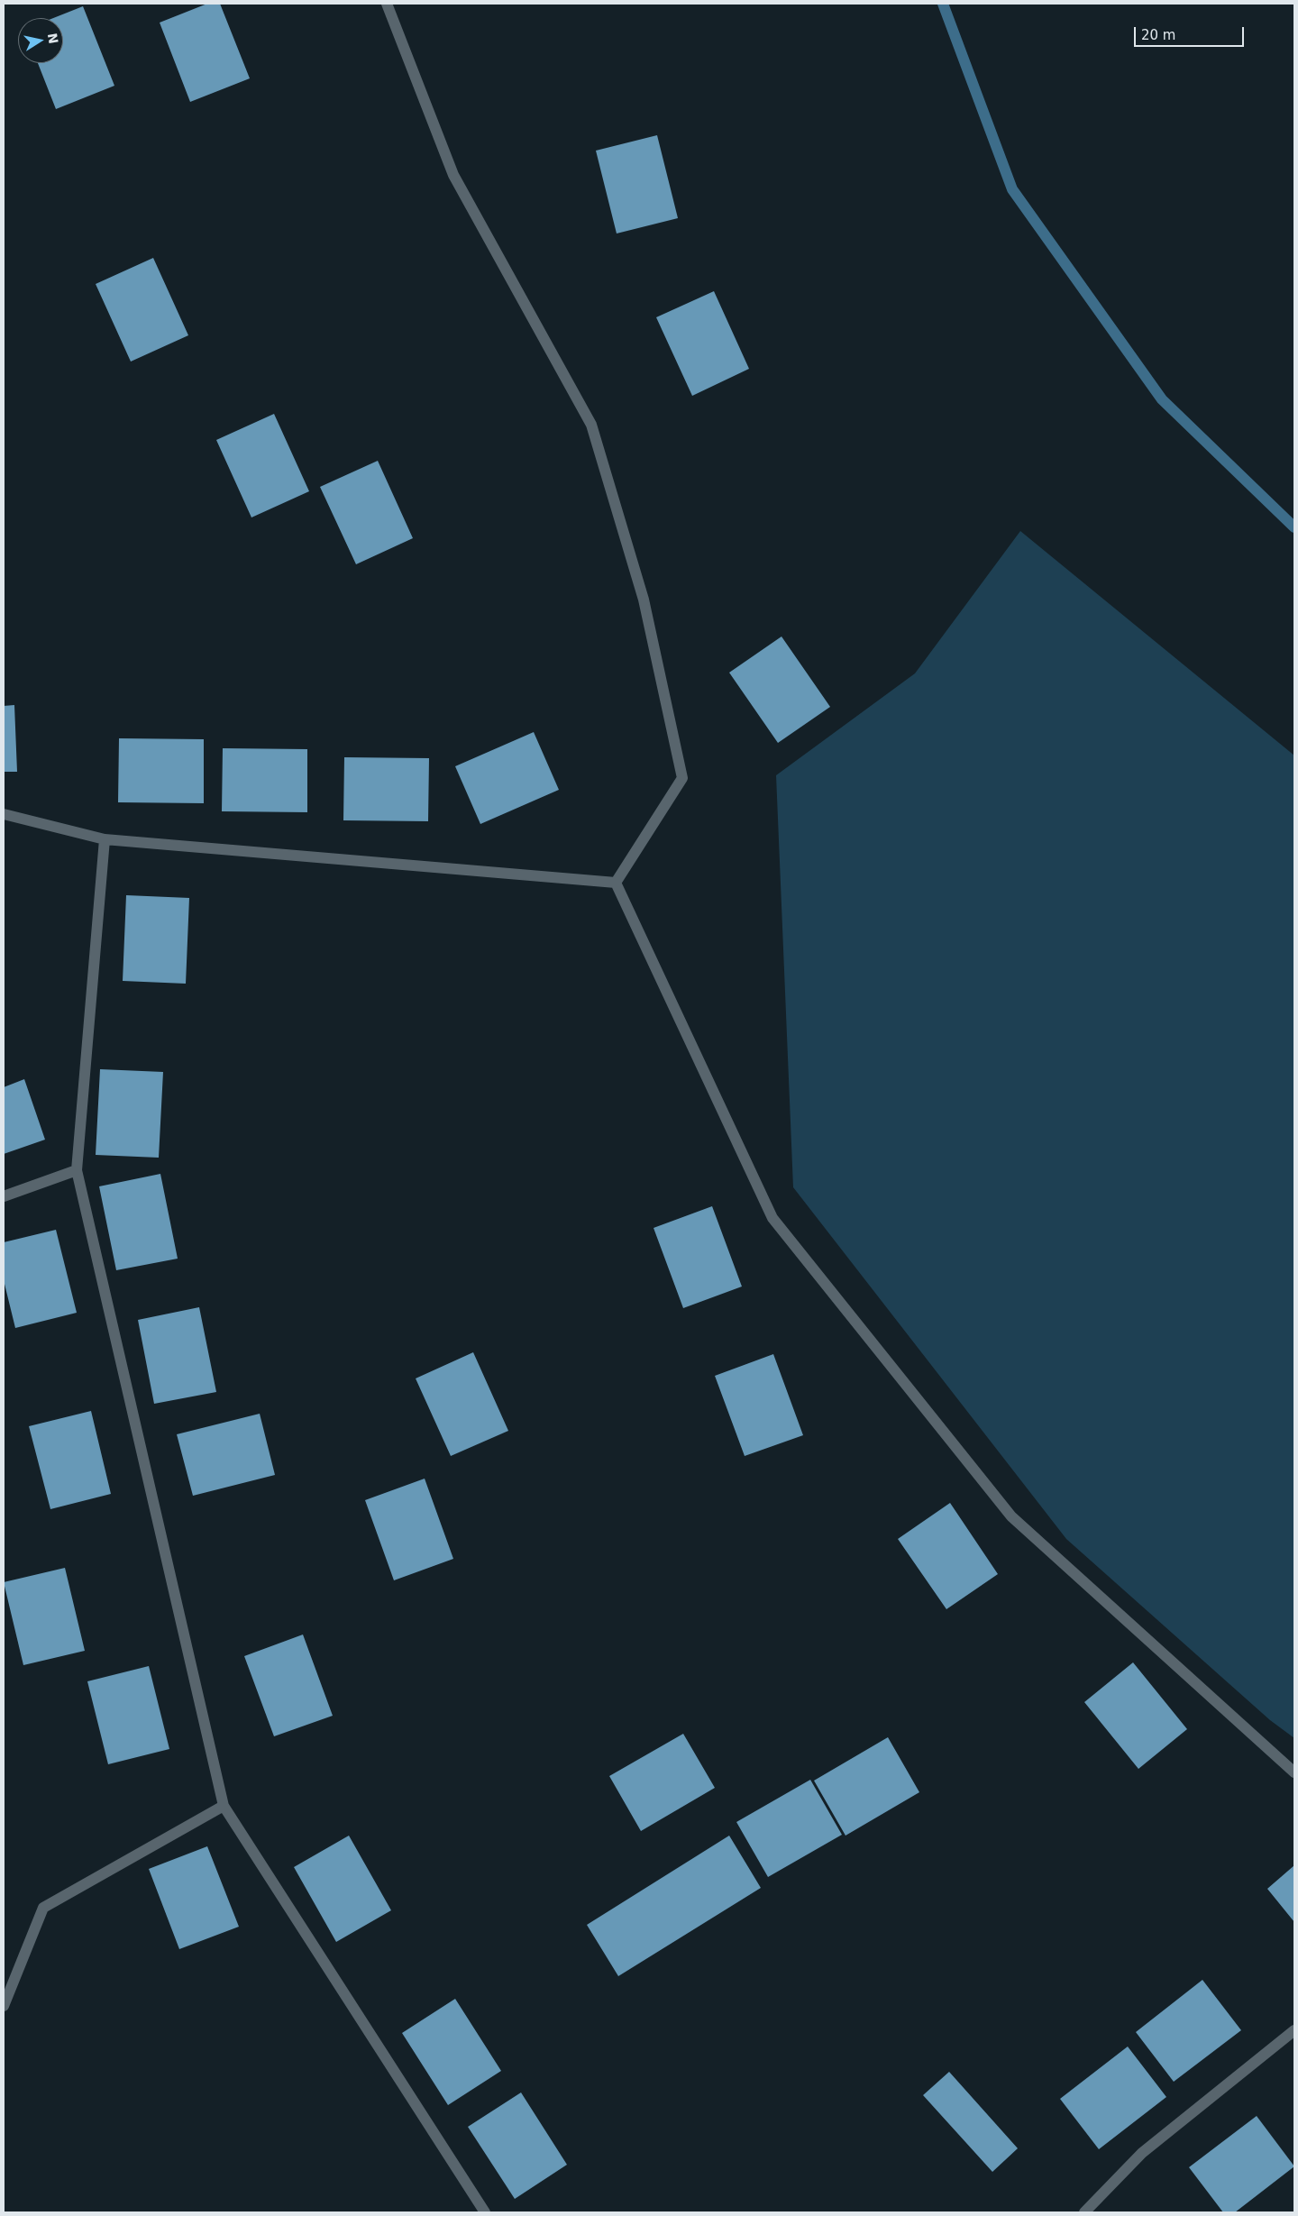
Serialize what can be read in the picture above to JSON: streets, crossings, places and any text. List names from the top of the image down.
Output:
{
  "scale_bar": "20 m",
  "north": "right"
}
